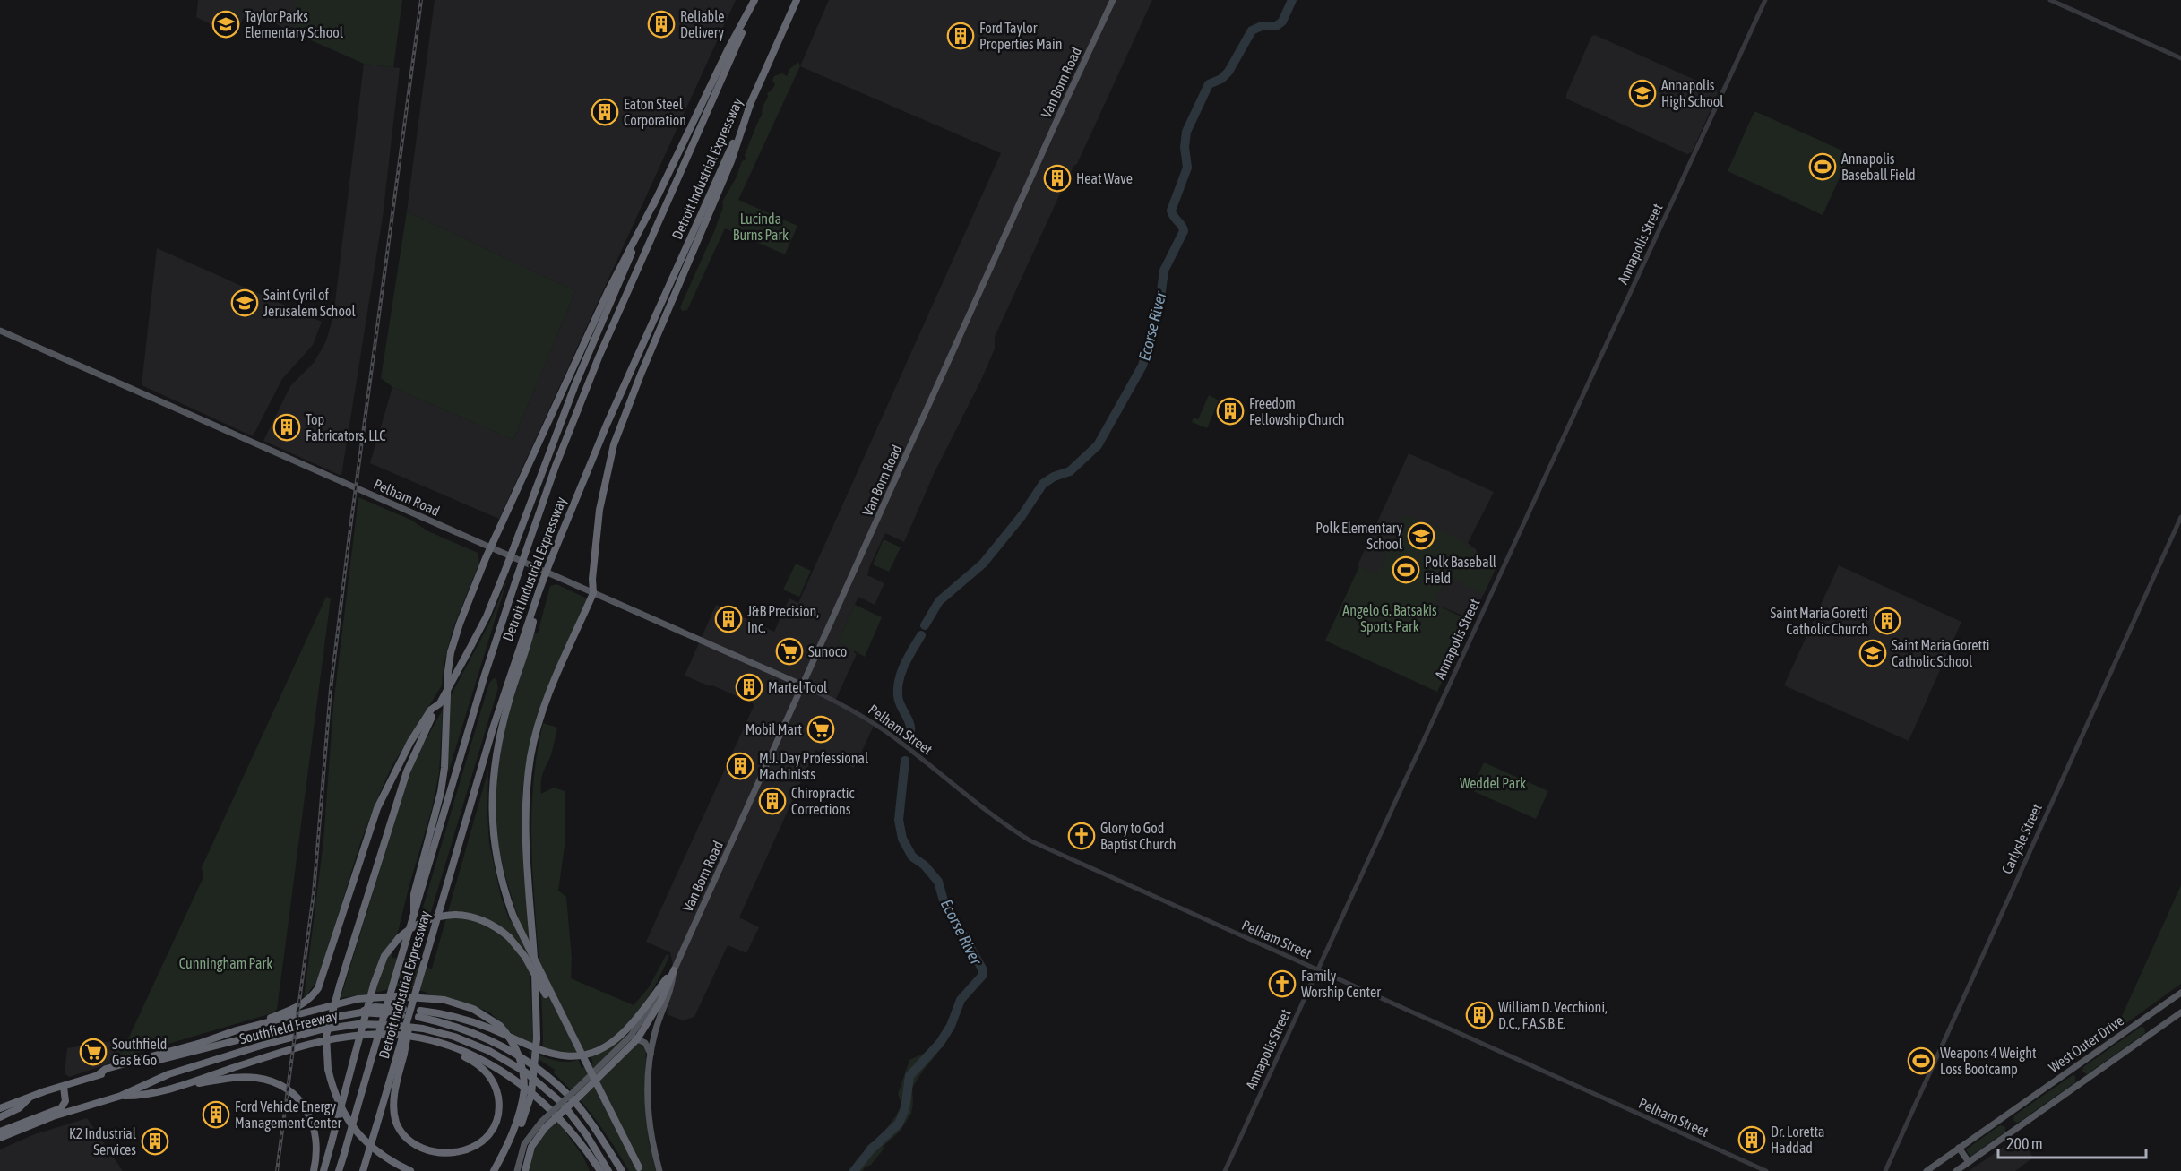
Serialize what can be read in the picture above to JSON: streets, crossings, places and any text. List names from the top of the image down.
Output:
{
  "streets": {
    "highway": ["Detroit Industrial Expressway", "Southfield Freeway"],
    "main road": ["Van Born Road", "Pelham Road", "West Outer Drive"],
    "street": ["Annapolis Street", "Pelham Street", "Carlysle Street"]
  },
  "crossings": [
    ["Van Born Road", "Pelham Road"],
    ["Van Born Road", "Pelham Street"],
    ["Detroit Industrial Expressway", "Southfield Freeway"],
    ["Annapolis Street", "Pelham Street"],
    ["Pelham Road", "Pelham Street"]
  ],
  "water": ["Ecorse River"],
  "parks": [
    "Lucinda Burns Park",
    "Angelo G. Batsakis Sports Park",
    "Weddel Park",
    "Cunningham Park"
  ],
  "places": {
    "school or university": [
      "Taylor Parks Elementary School",
      "Annapolis High School",
      "Saint Cyril of Jerusalem School",
      "Polk Elementary School",
      "Saint Maria Goretti Catholic School"
    ],
    "building": [
      "Reliable Delivery",
      "Ford Taylor Properties Main",
      "Eaton Steel Corporation",
      "Heat Wave",
      "Freedom Fellowship Church",
      "Top Fabricators, LLC",
      "J&B Precision, Inc.",
      "Saint Maria Goretti Catholic Church",
      "Martel Tool",
      "M.J. Day Professional Machinists",
      "Chiropractic Corrections",
      "William D. Vecchioni, D.C., F.A.S.B.E.",
      "Ford Vehicle Energy Management Center",
      "Dr. Loretta Haddad",
      "K2 Industrial Services"
    ],
    "sports": ["Annapolis Baseball Field", "Polk Baseball Field", "Weapons 4 Weight Loss Bootcamp"],
    "supermarket": ["Sunoco", "Mobil Mart", "Southfield Gas & Go"],
    "church": ["Glory to God Baptist Church", "Family Worship Center"]
  },
  "scale_bar": "200 m"
}
